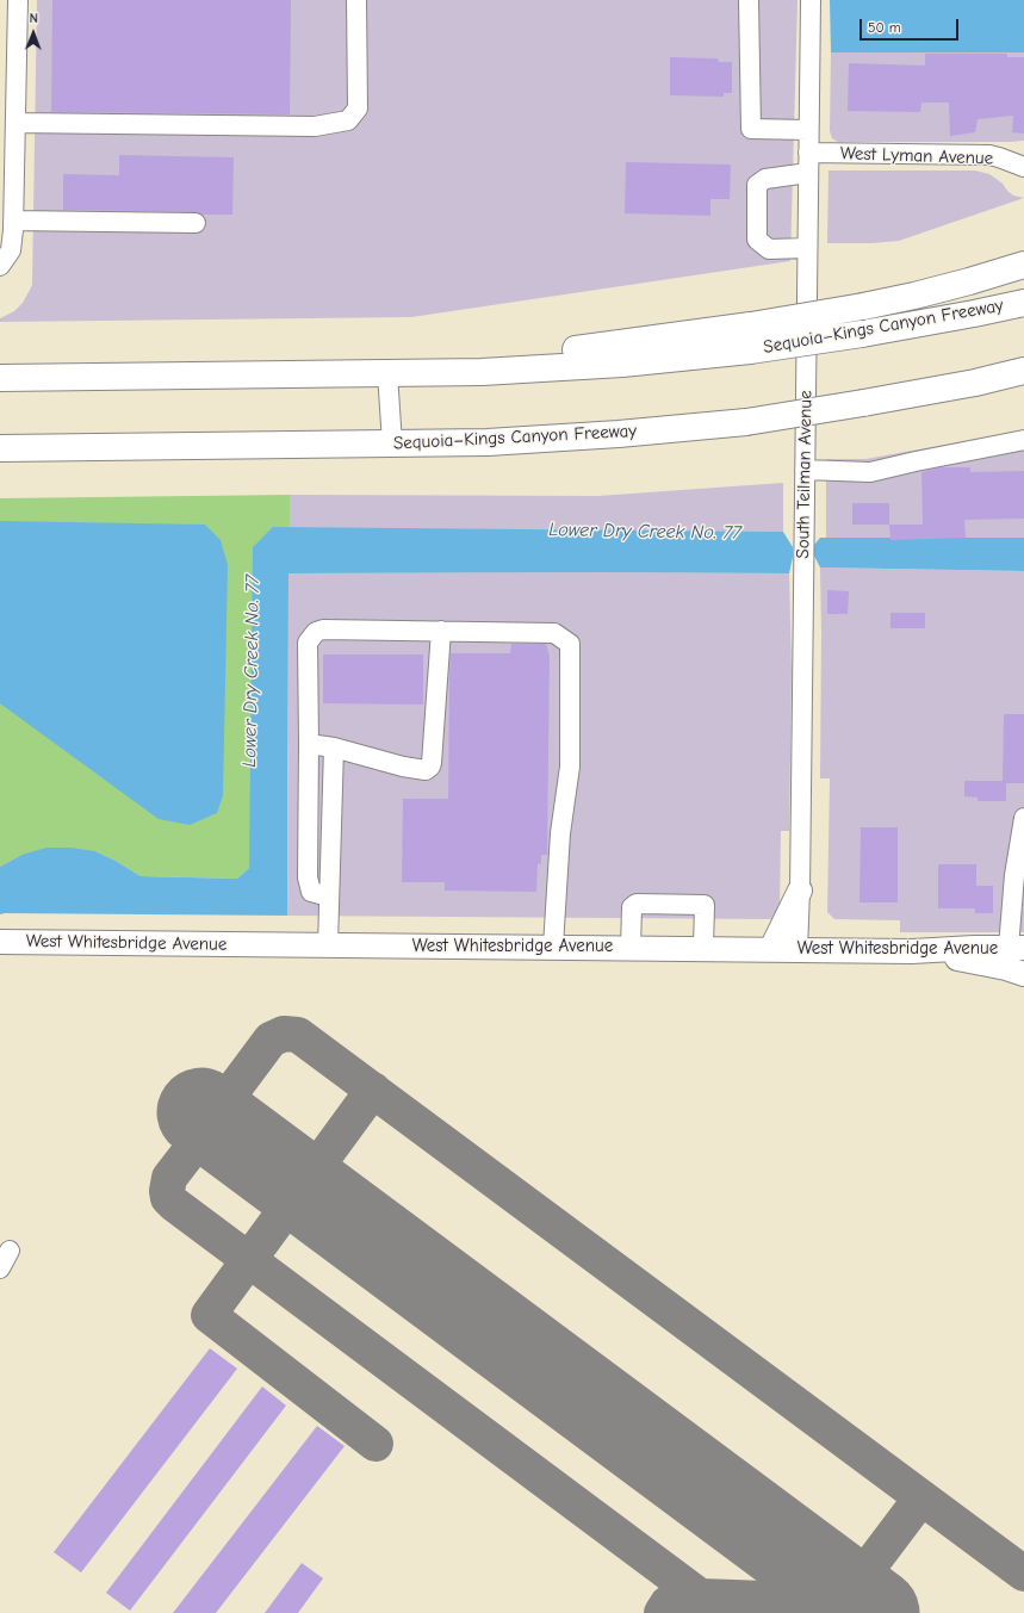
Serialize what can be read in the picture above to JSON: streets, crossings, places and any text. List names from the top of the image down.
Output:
{
  "streets": {
    "highway": ["Sequoia–Kings Canyon Freeway"],
    "main road": ["West Whitesbridge Avenue"],
    "street": ["West Lyman Avenue", "South Teilman Avenue"]
  },
  "crossings": [
    ["West Lyman Avenue", "South Teilman Avenue"],
    ["South Teilman Avenue", "West Whitesbridge Avenue"]
  ],
  "water": ["Lower Dry Creek No. 77"],
  "scale_bar": "50 m",
  "north": "top"
}
